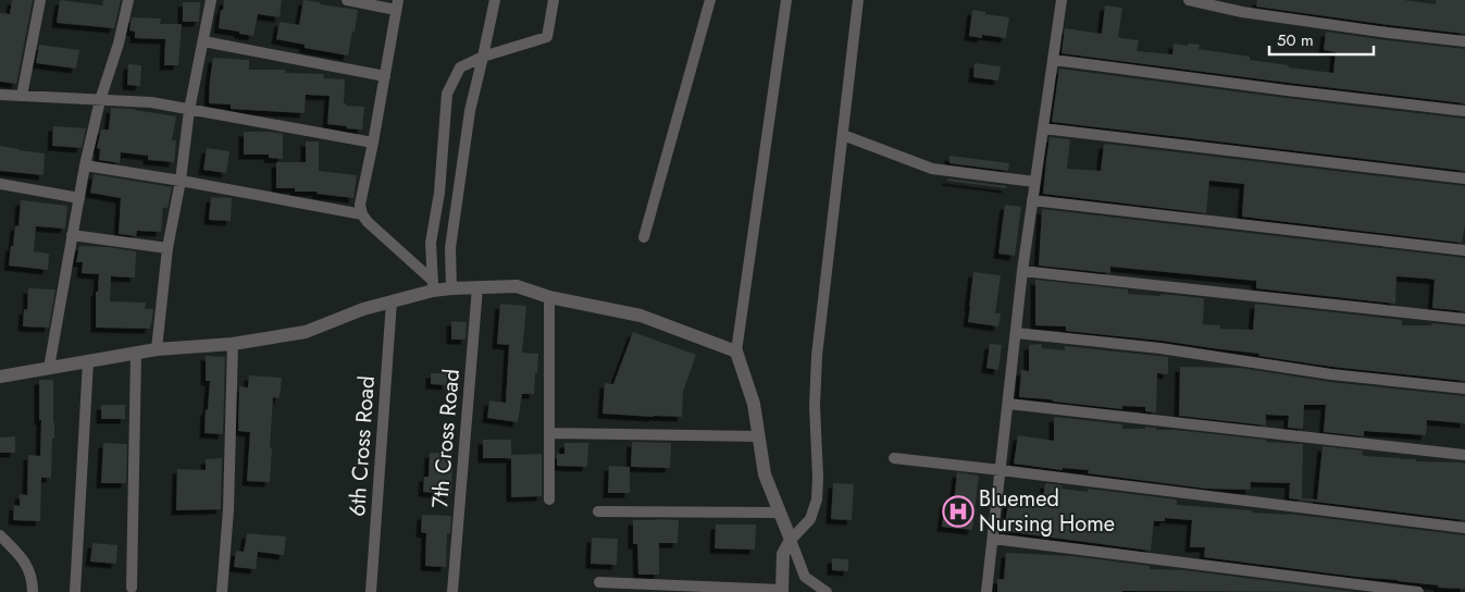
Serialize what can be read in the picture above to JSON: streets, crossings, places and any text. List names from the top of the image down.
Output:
{
  "streets": {
    "street": ["7th Cross Road", "6th Cross Road"]
  },
  "places": {
    "hospital": ["Bluemed Nursing Home"]
  },
  "scale_bar": "50 m"
}
